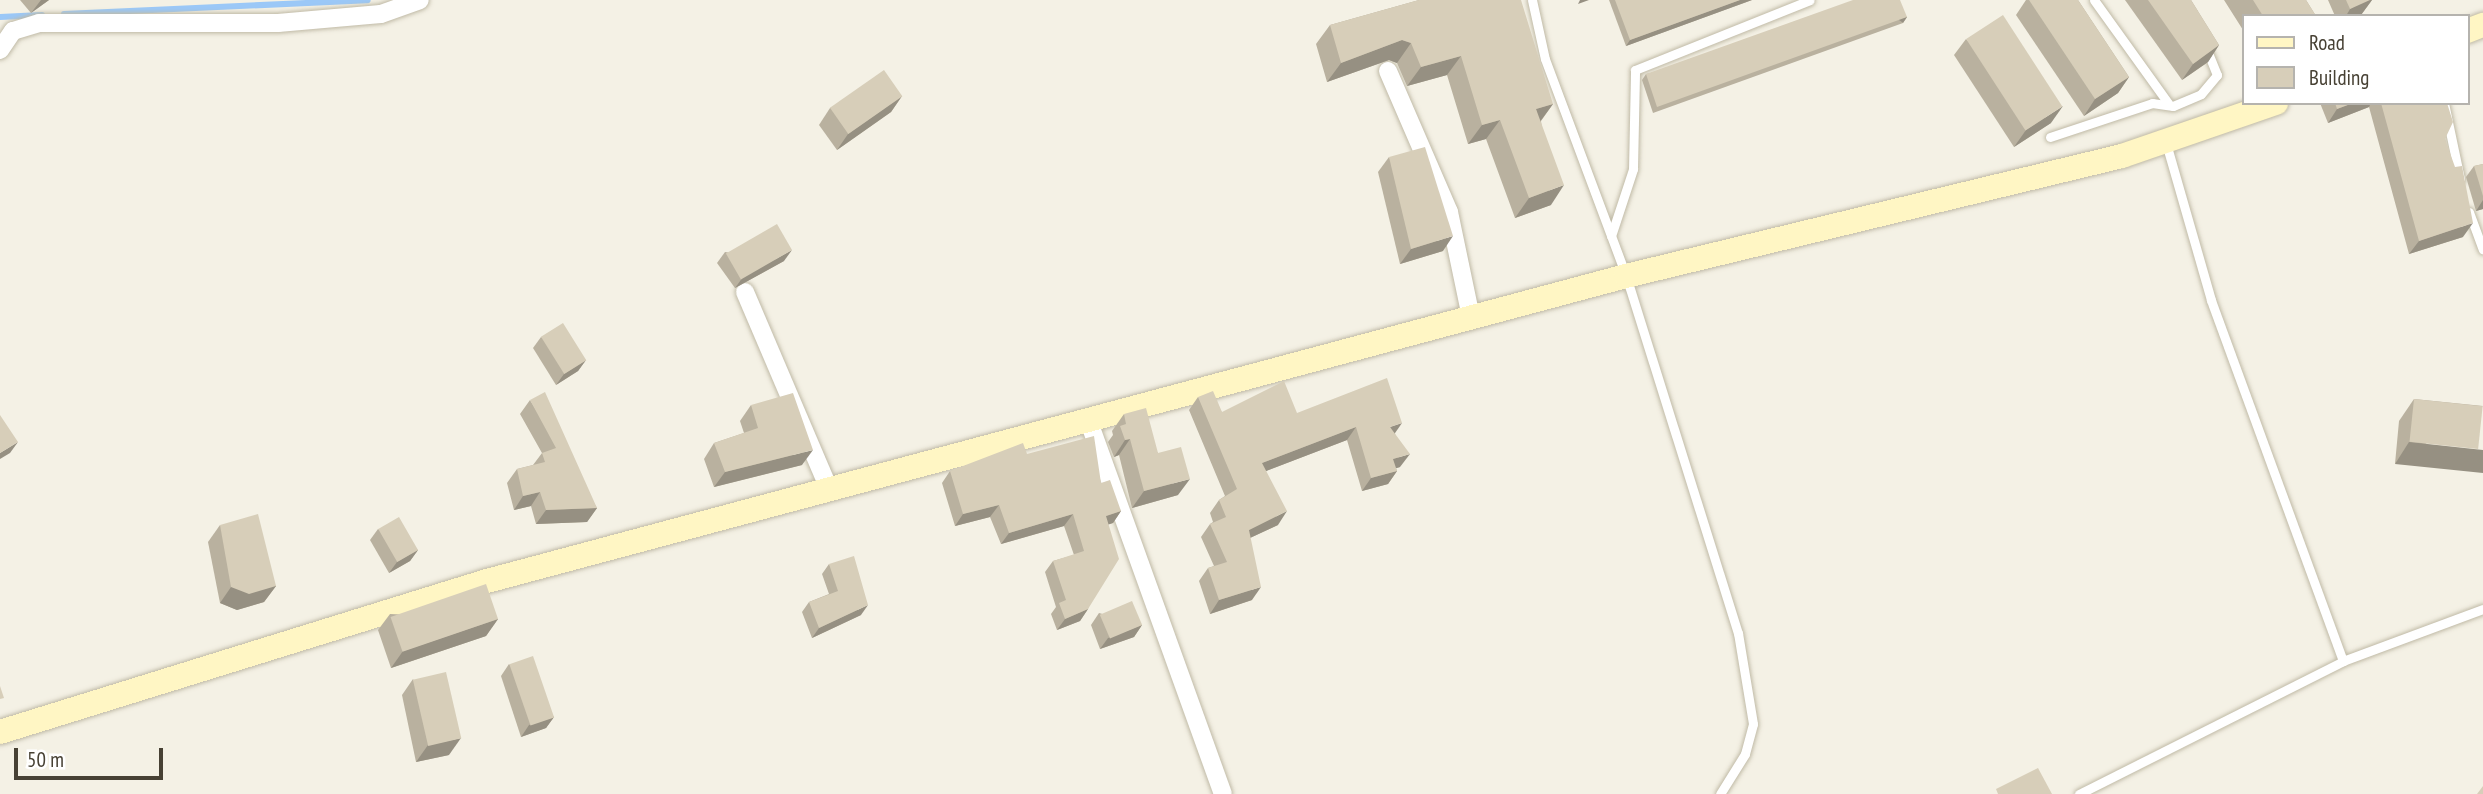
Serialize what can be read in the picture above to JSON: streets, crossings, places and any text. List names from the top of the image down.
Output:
{
  "legend": ["Road", "Building"],
  "scale_bar": "50 m"
}
